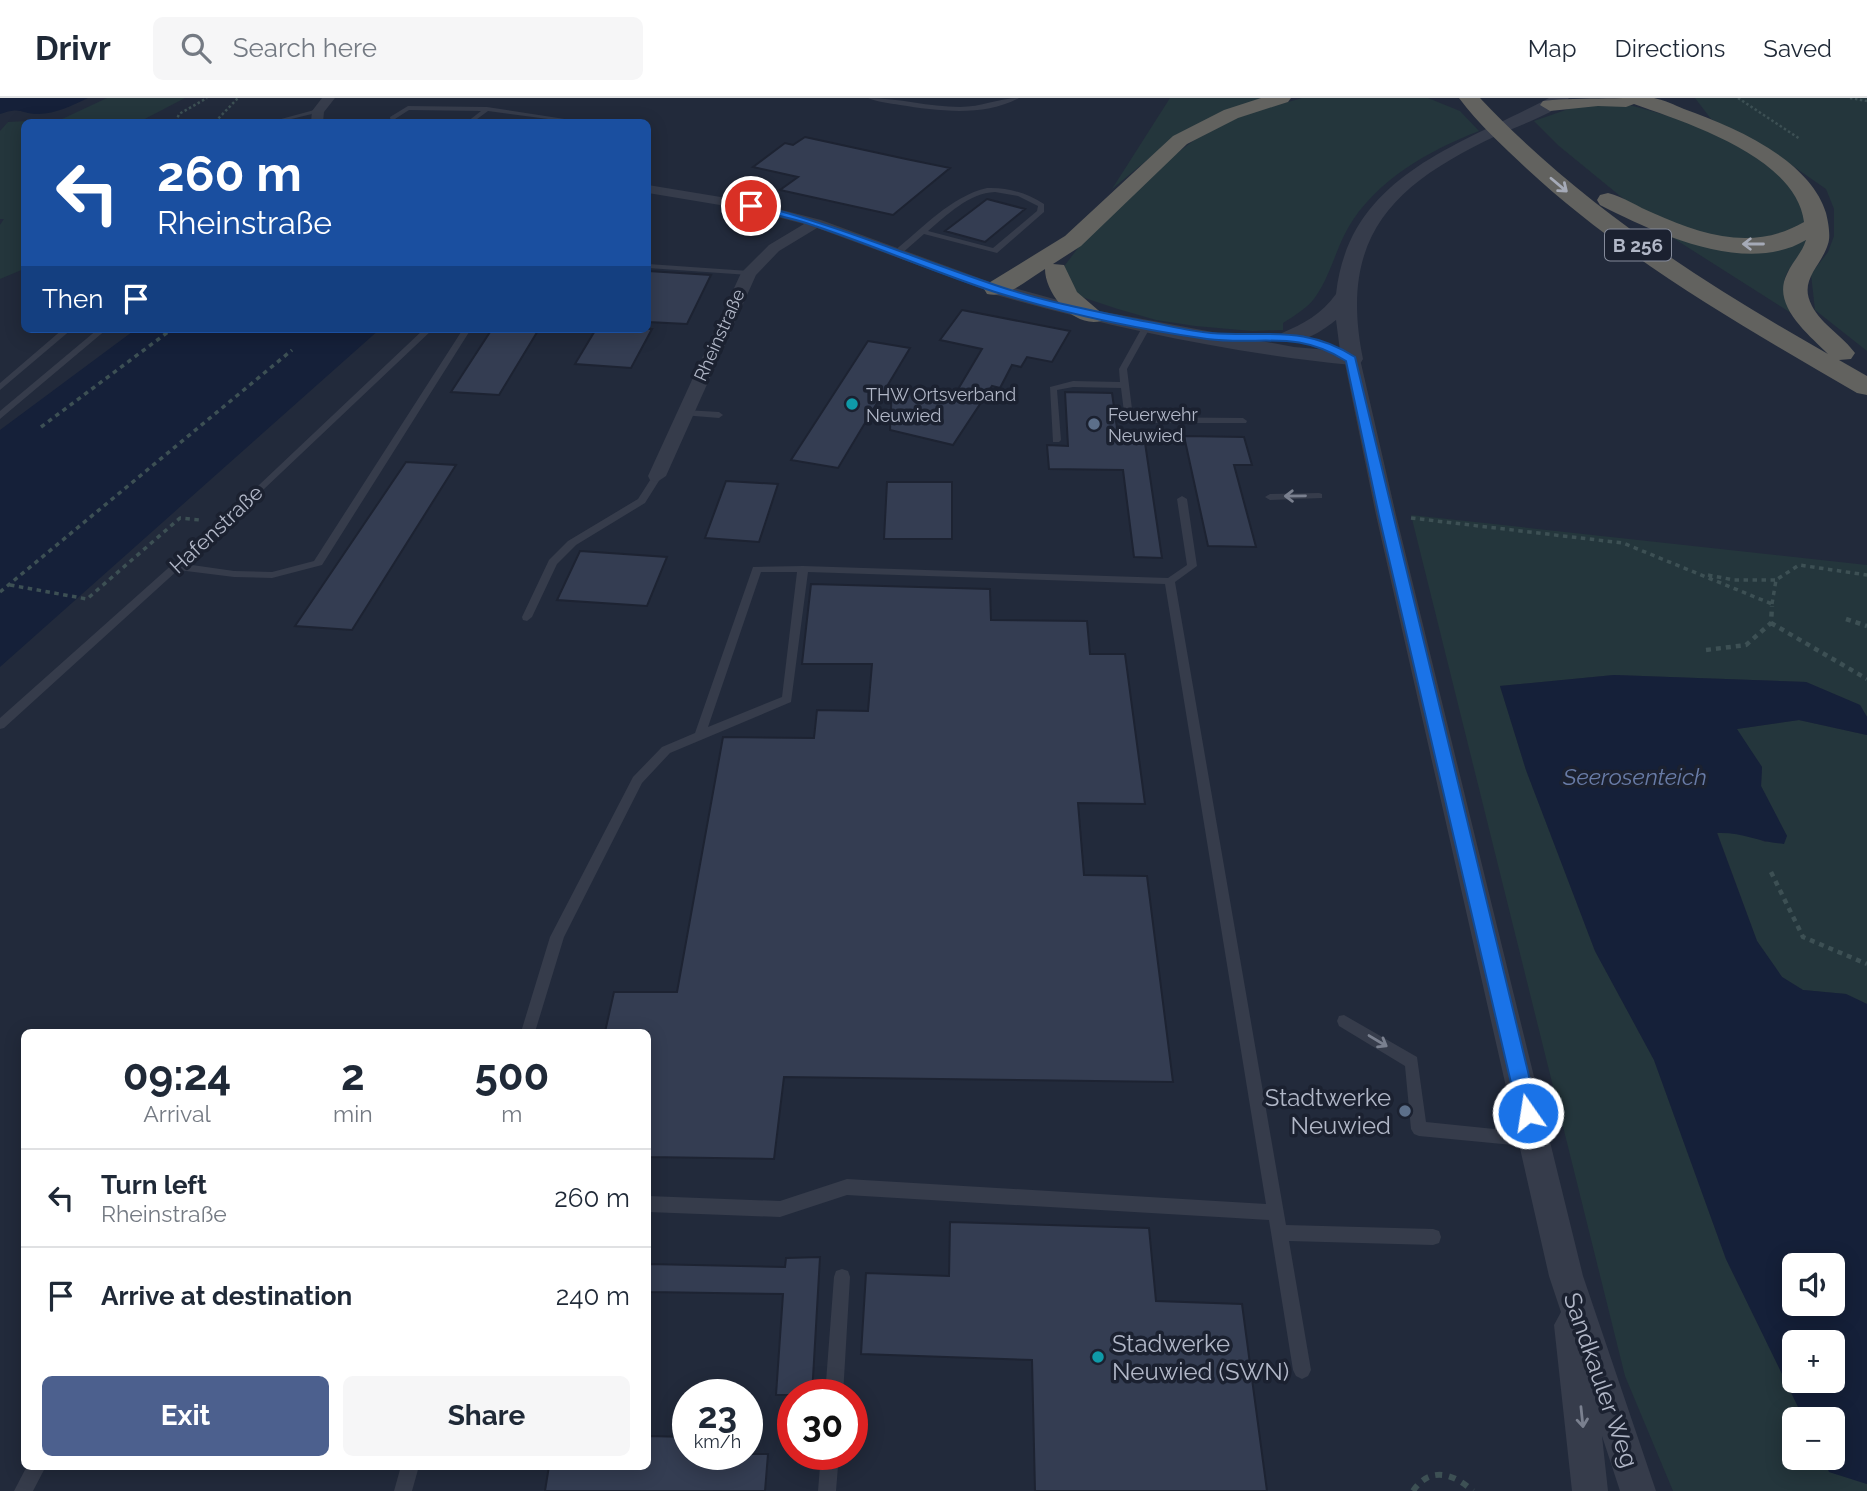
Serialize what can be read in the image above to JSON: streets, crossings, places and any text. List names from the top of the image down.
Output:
{
  "streets": {
    "highway": ["B 256"],
    "street": ["Rheinstraße", "Sandkauler Weg"],
    "lane": ["Hafenstraße"]
  },
  "water": ["Seerosenteich"],
  "places": [
    "THW Ortsverband Neuwied",
    "Feuerwehr Neuwied",
    "Stadtwerke Neuwied",
    "Stadwerke Neuwied (SWN)"
  ],
  "page": {
    "header": "Drivr",
    "search": "Search here",
    "nav": ["Map", "Directions", "Saved"],
    "turn": ["260 m", "Rheinstraße"],
    "then": "Then",
    "eta": [
      "09:24",
      "Arrival",
      "2",
      "min",
      "500",
      "m"
    ],
    "list": [
      {
        "name": "Turn left",
        "note": "Rheinstraße",
        "value": "260 m"
      },
      {
        "name": "Arrive at destination",
        "value": "240 m"
      }
    ],
    "map_buttons": ["+", "−"],
    "buttons": ["Exit", "Share"],
    "speed": "23 km/h",
    "limit": "30"
  }
}
